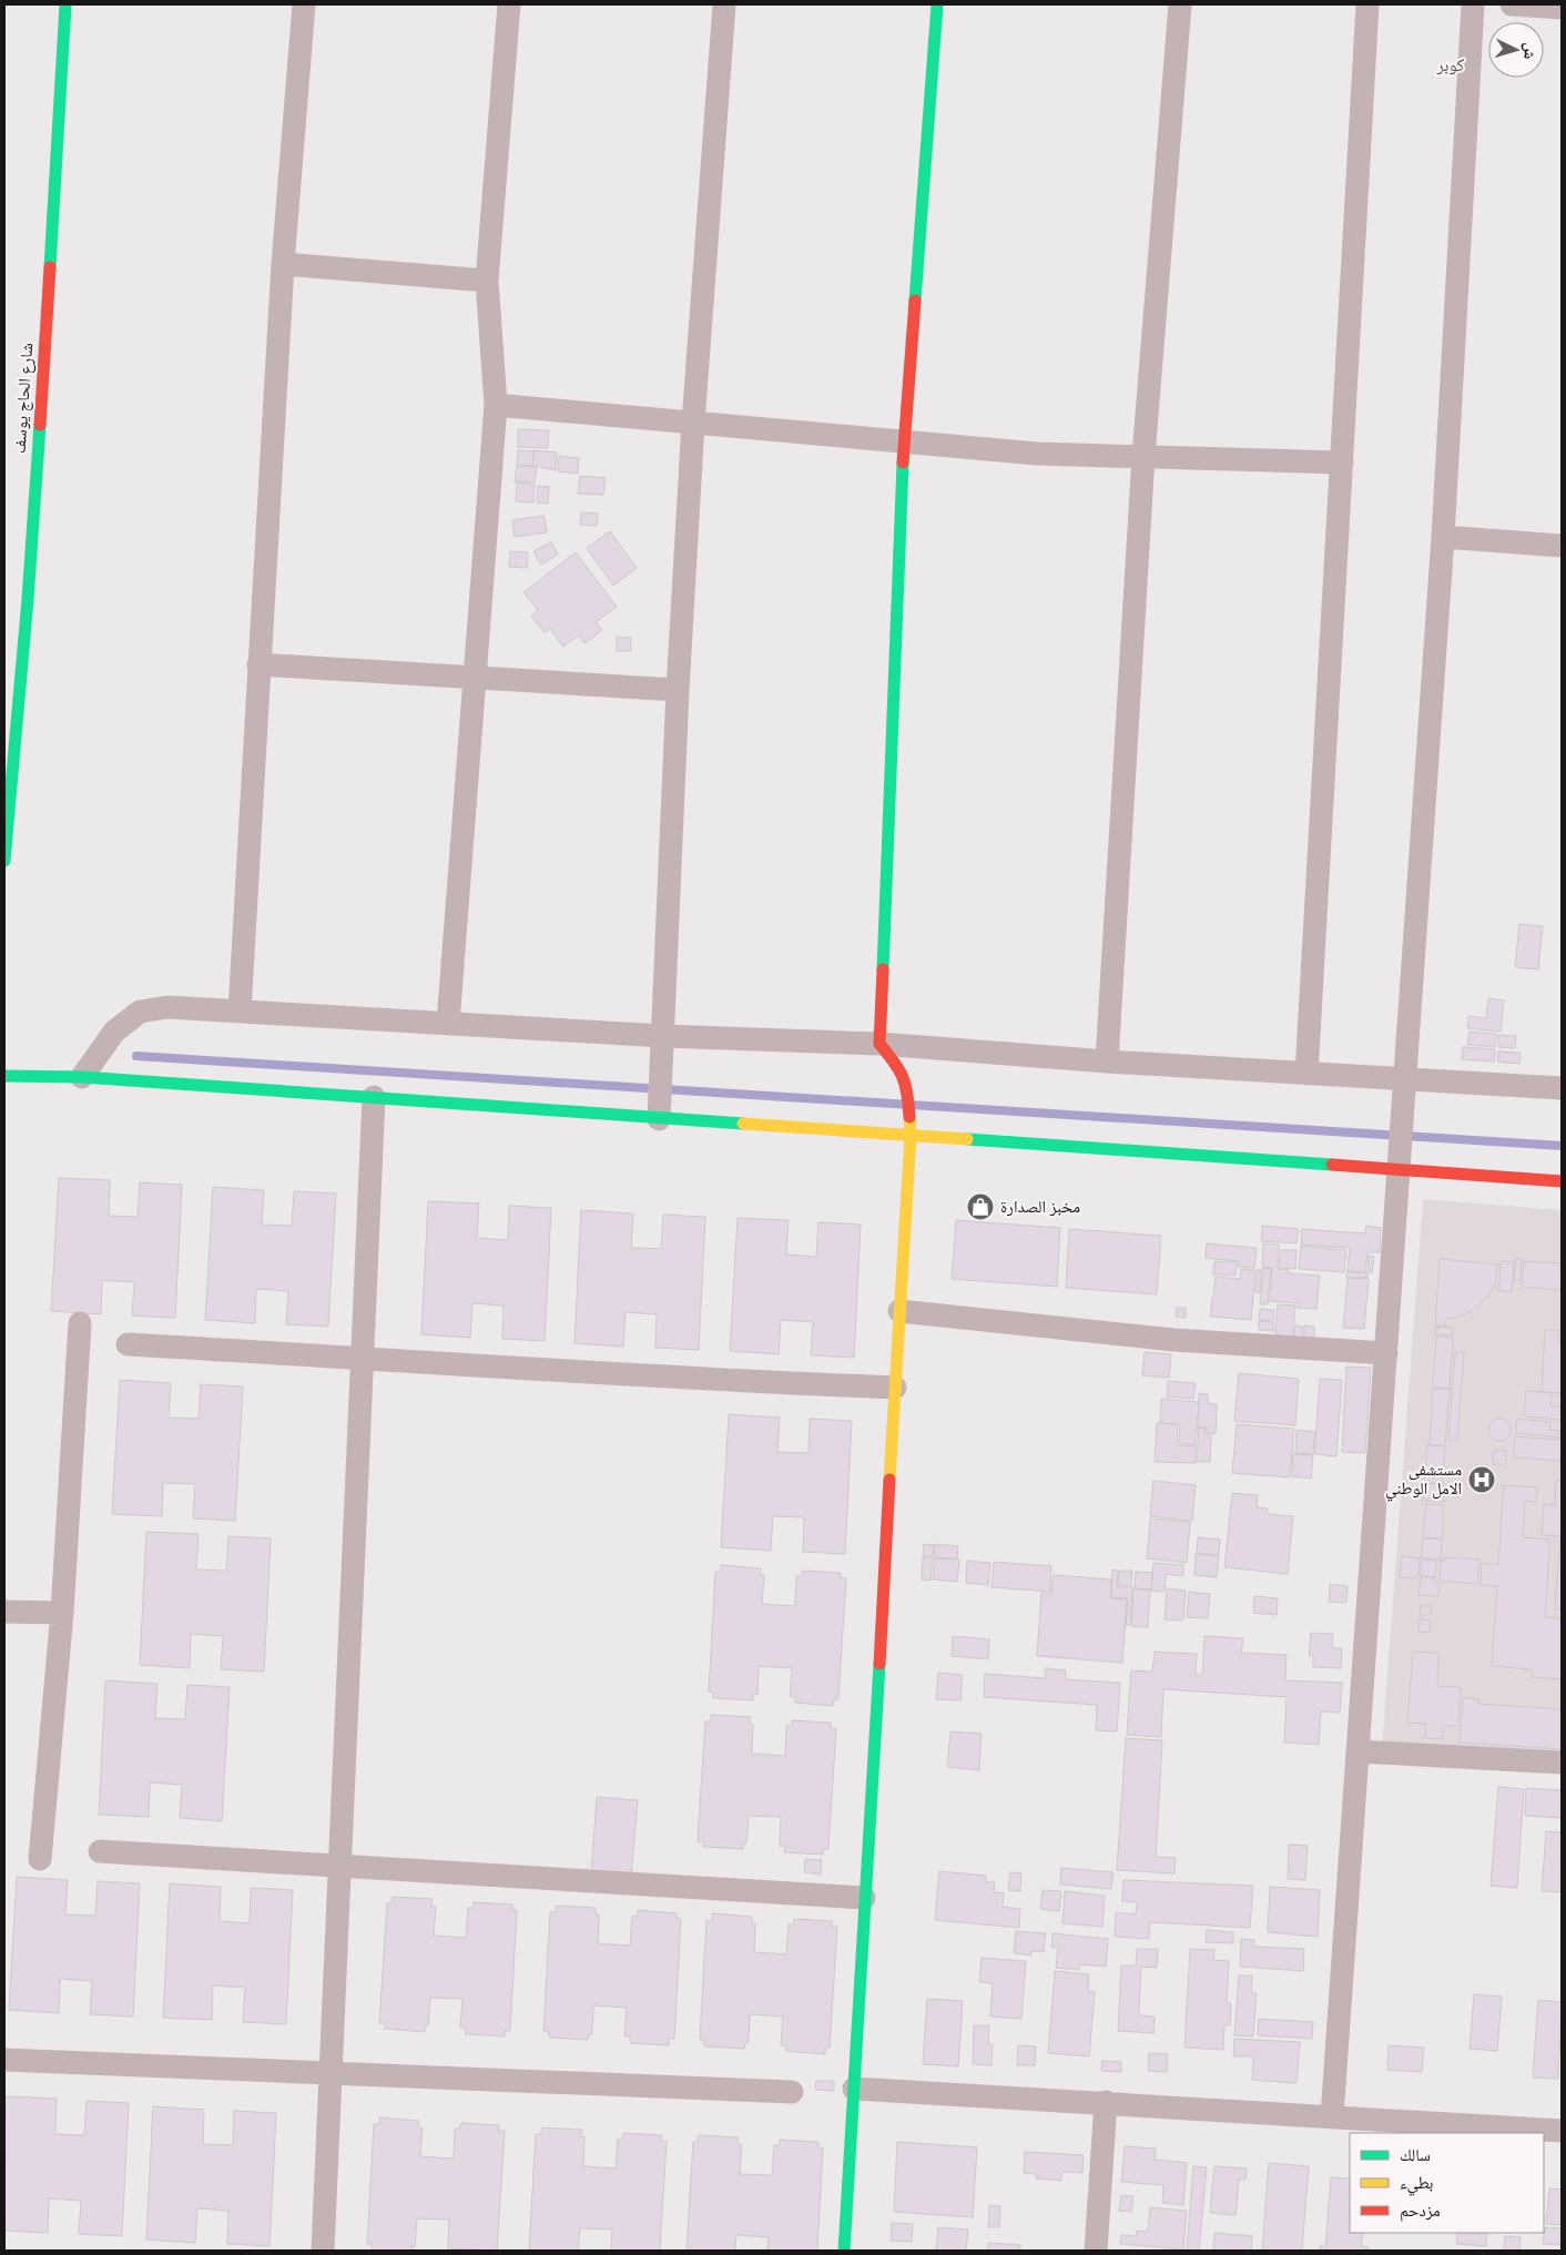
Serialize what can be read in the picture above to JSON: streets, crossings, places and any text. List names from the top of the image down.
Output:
{
  "streets": {
    "street": ["شارع الحاج يوسف"]
  },
  "districts": ["كوبر"],
  "places": {
    "shop": ["مخبز الصدارة"],
    "hospital": ["مستشفى الامل الوطني"]
  },
  "legend": ["سالك", "بطيء", "مزدحم"],
  "north": "right"
}
